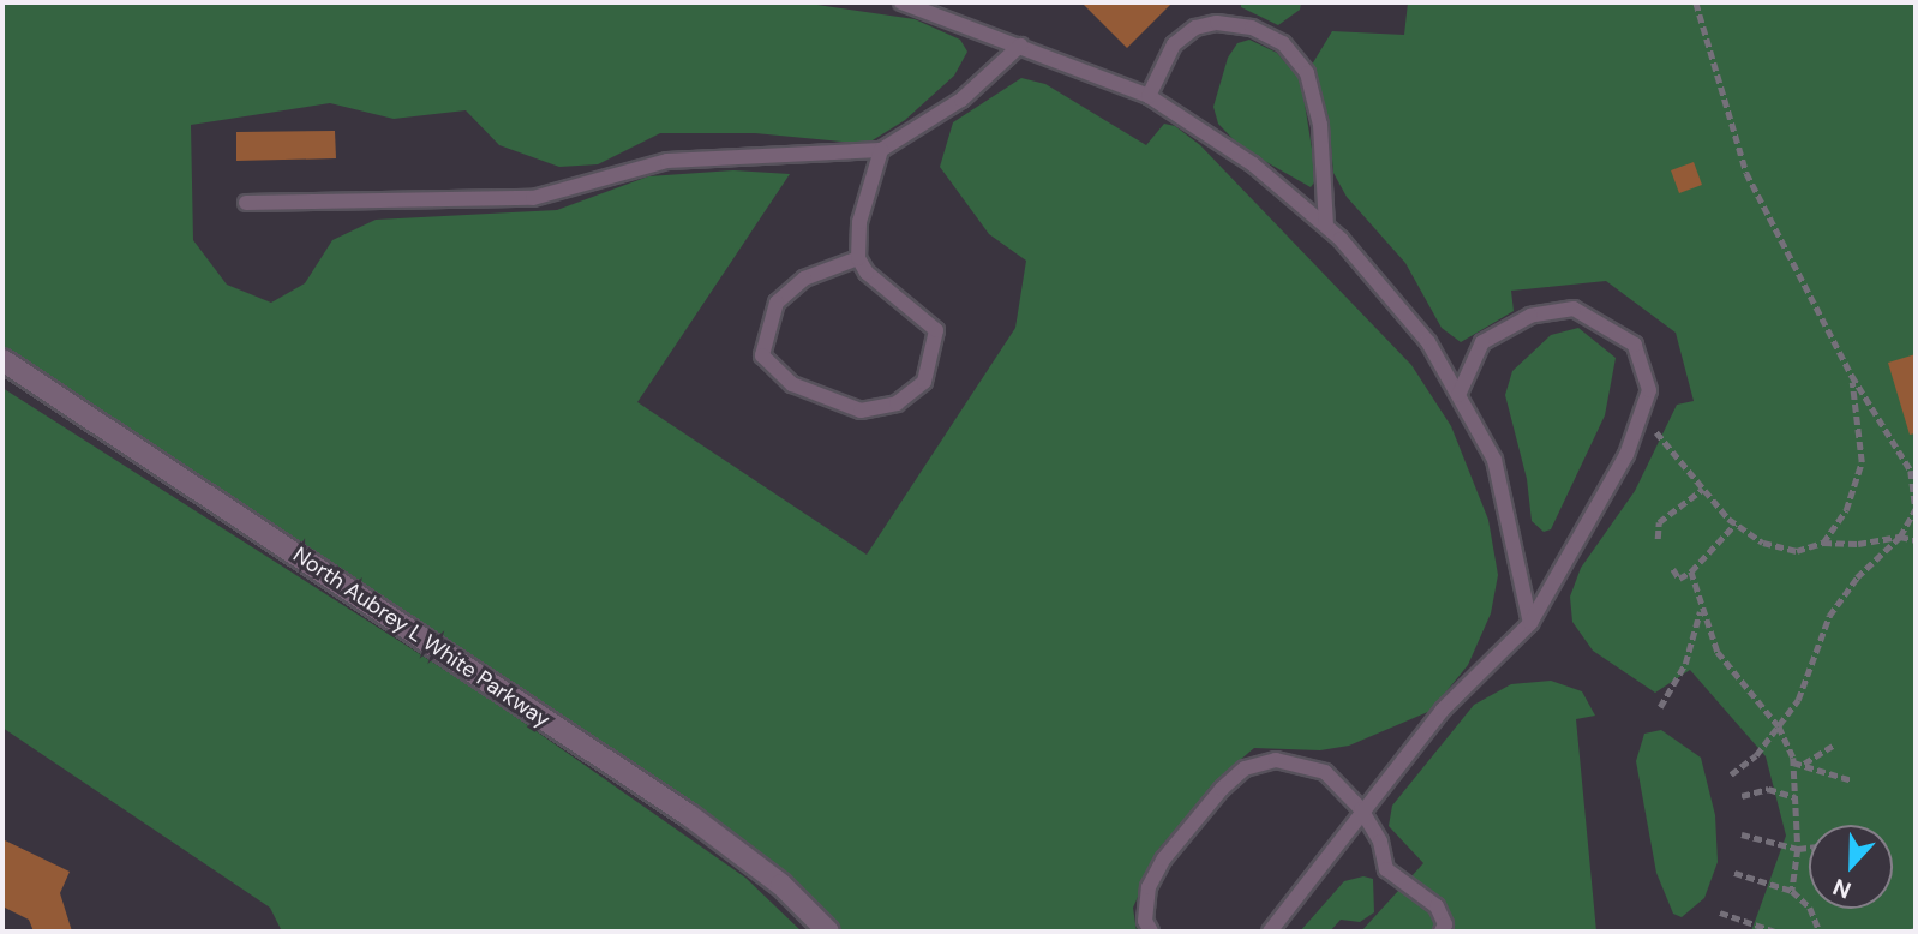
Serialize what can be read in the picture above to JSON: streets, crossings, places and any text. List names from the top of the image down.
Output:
{
  "streets": {
    "street": ["North Aubrey L White Parkway"]
  },
  "north": "bottom"
}
